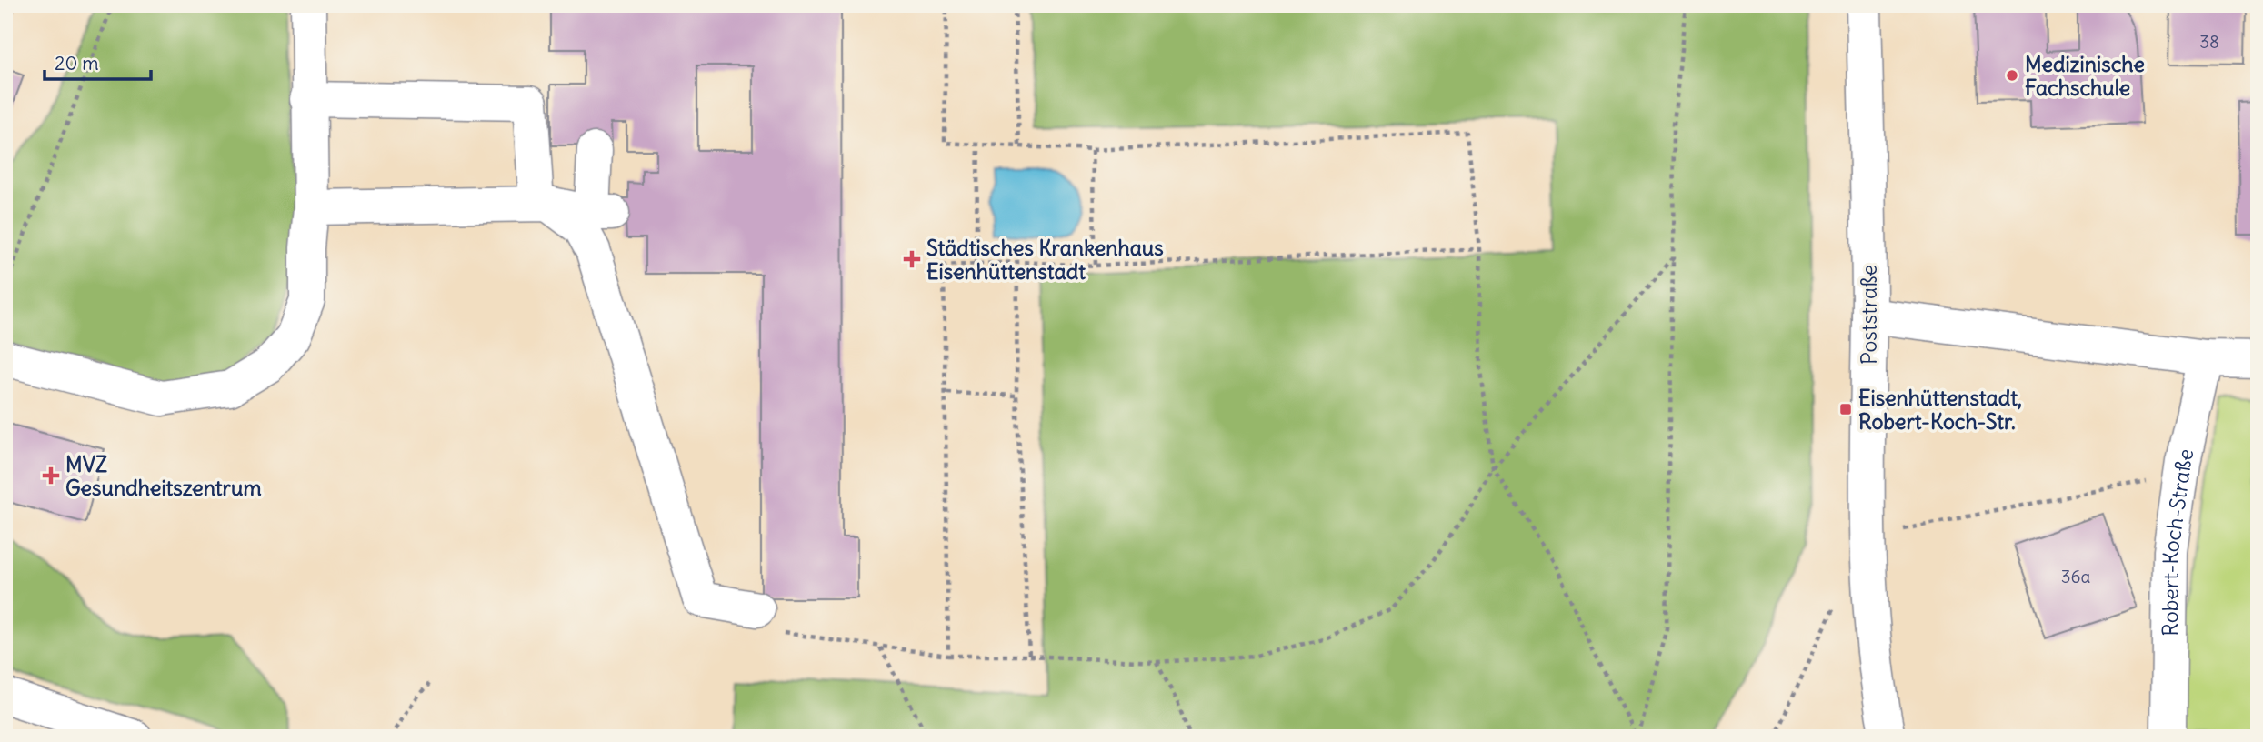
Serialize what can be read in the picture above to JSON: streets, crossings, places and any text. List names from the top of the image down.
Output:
{
  "streets": {
    "street": ["Poststraße", "Robert-Koch-Straße"]
  },
  "places": {
    "other": ["Medizinische Fachschule"],
    "health": ["Städtisches Krankenhaus Eisenhüttenstadt", "MVZ Gesundheitszentrum"],
    "transit": ["Eisenhüttenstadt, Robert-Koch-Str."]
  },
  "house_numbers": ["38", "36a"],
  "scale_bar": "20 m"
}
